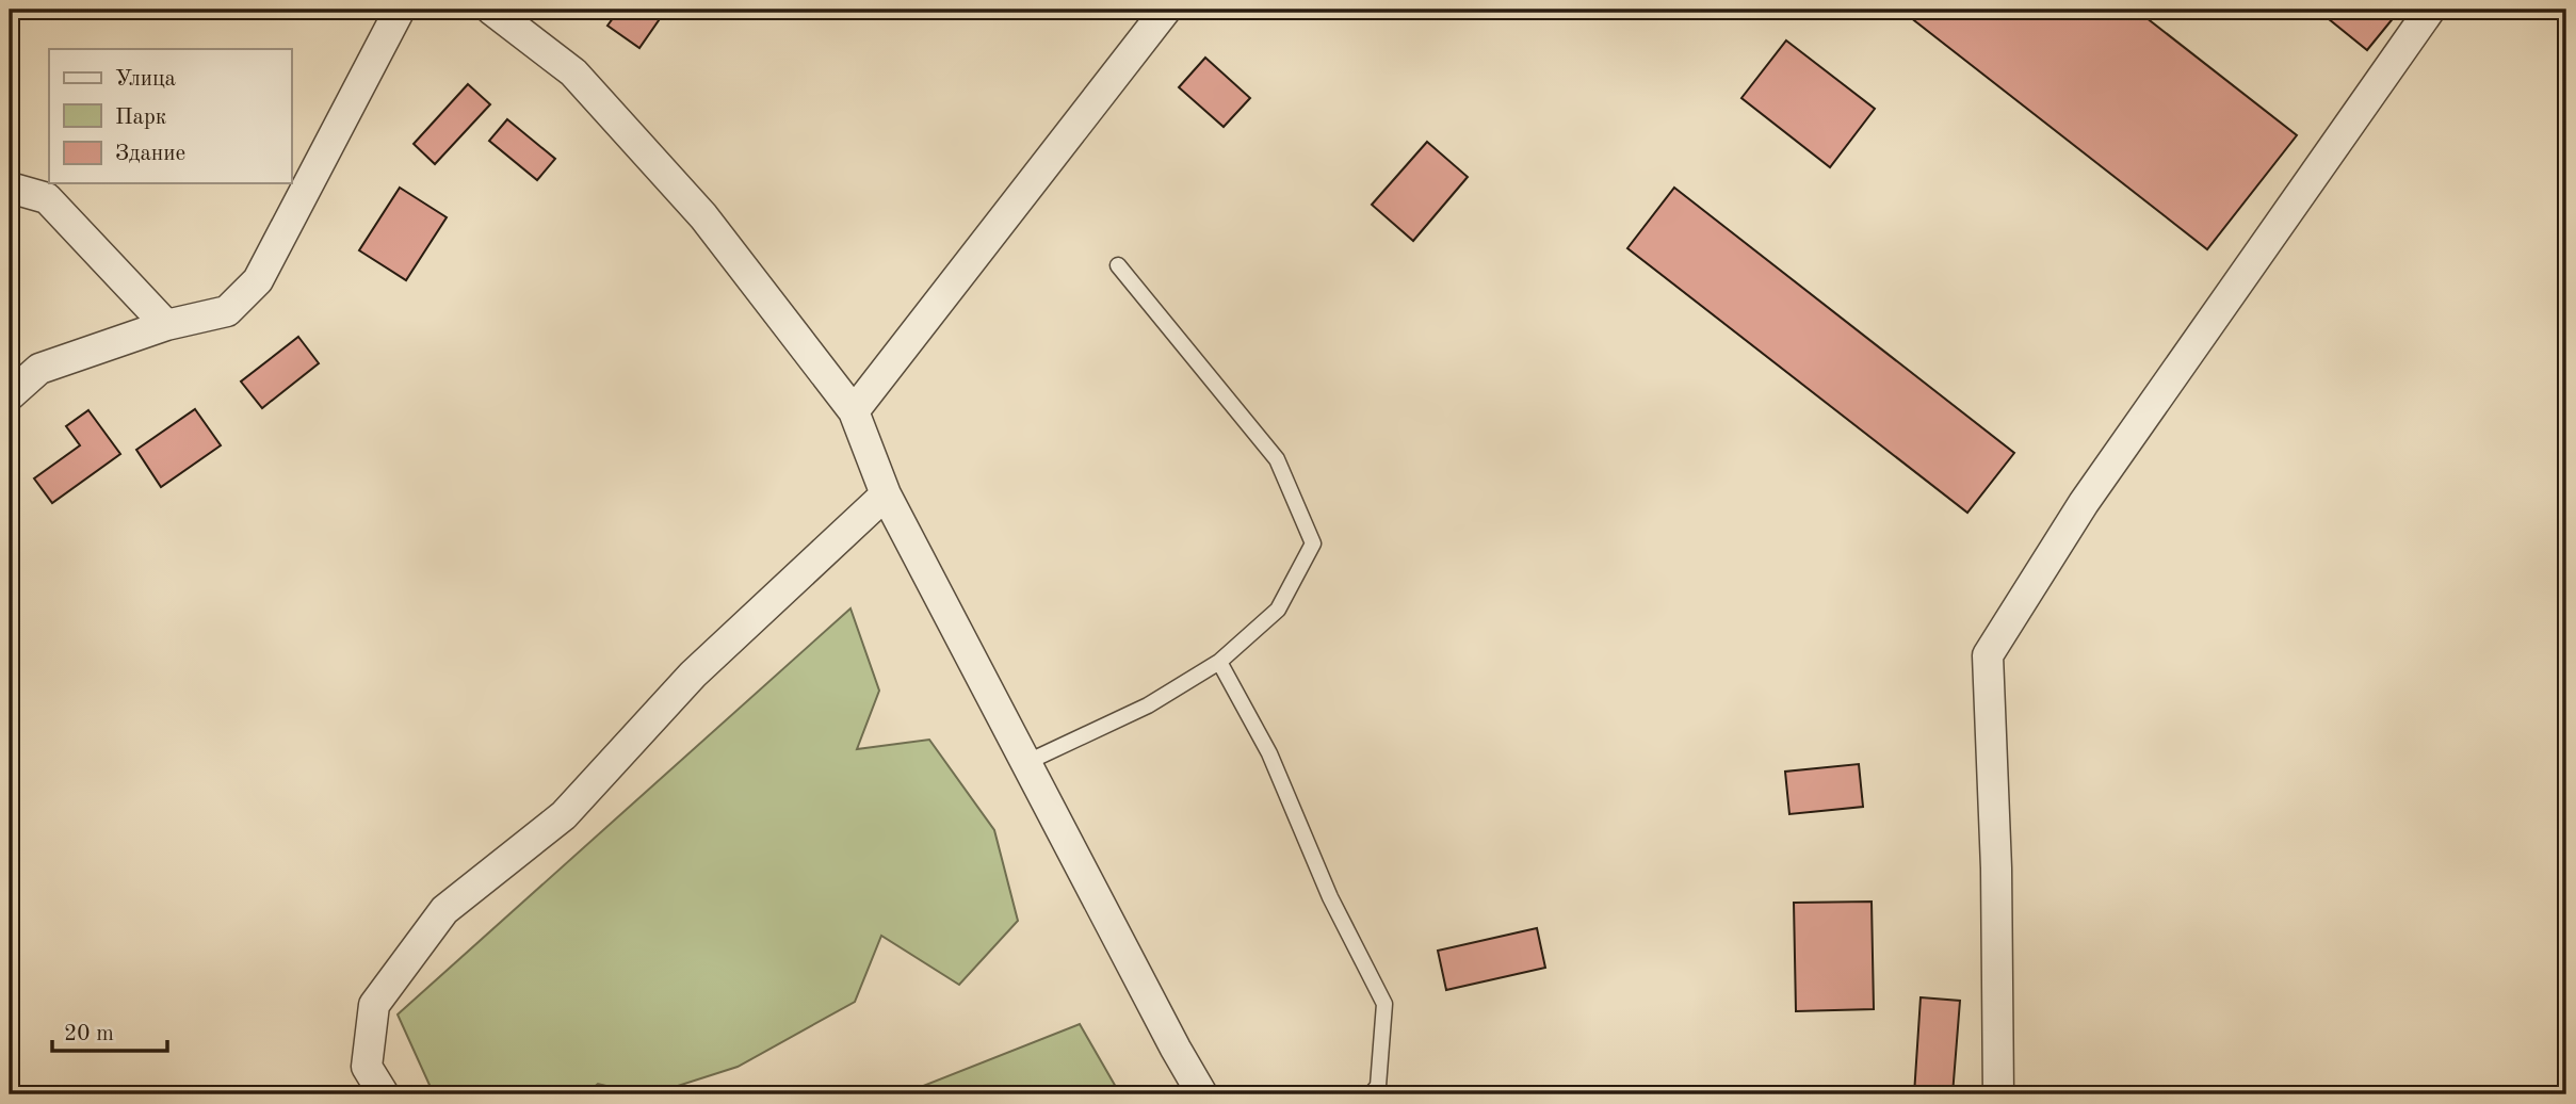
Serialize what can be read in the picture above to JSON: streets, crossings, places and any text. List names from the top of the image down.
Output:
{
  "legend": ["Улица", "Парк", "Здание"],
  "scale_bar": "20 m"
}
